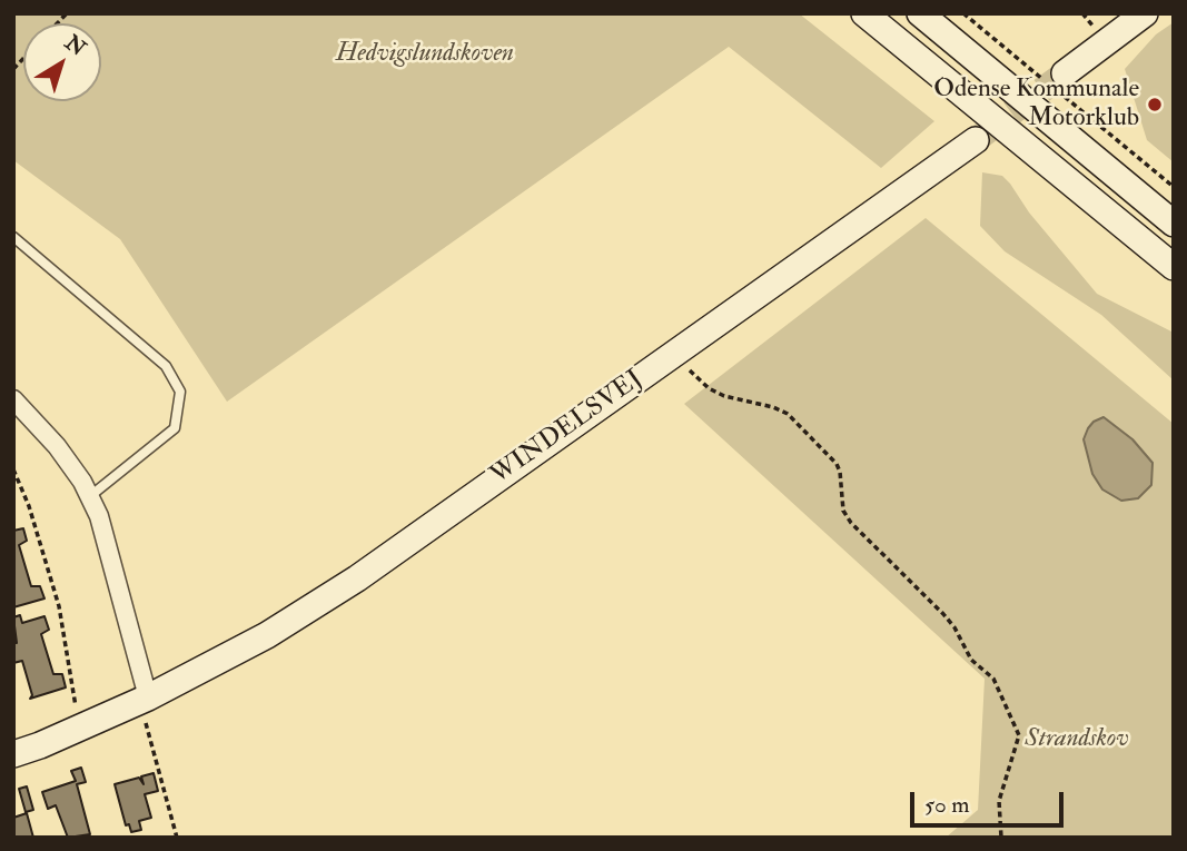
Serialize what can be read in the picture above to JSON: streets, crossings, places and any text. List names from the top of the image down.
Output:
{
  "streets": {
    "street": ["WINDELSVEJ"]
  },
  "parks": ["Hedvigslundskoven", "Strandskov"],
  "places": ["Odense Kommunale Motorklub"],
  "scale_bar": "50 m",
  "north": "top right"
}
